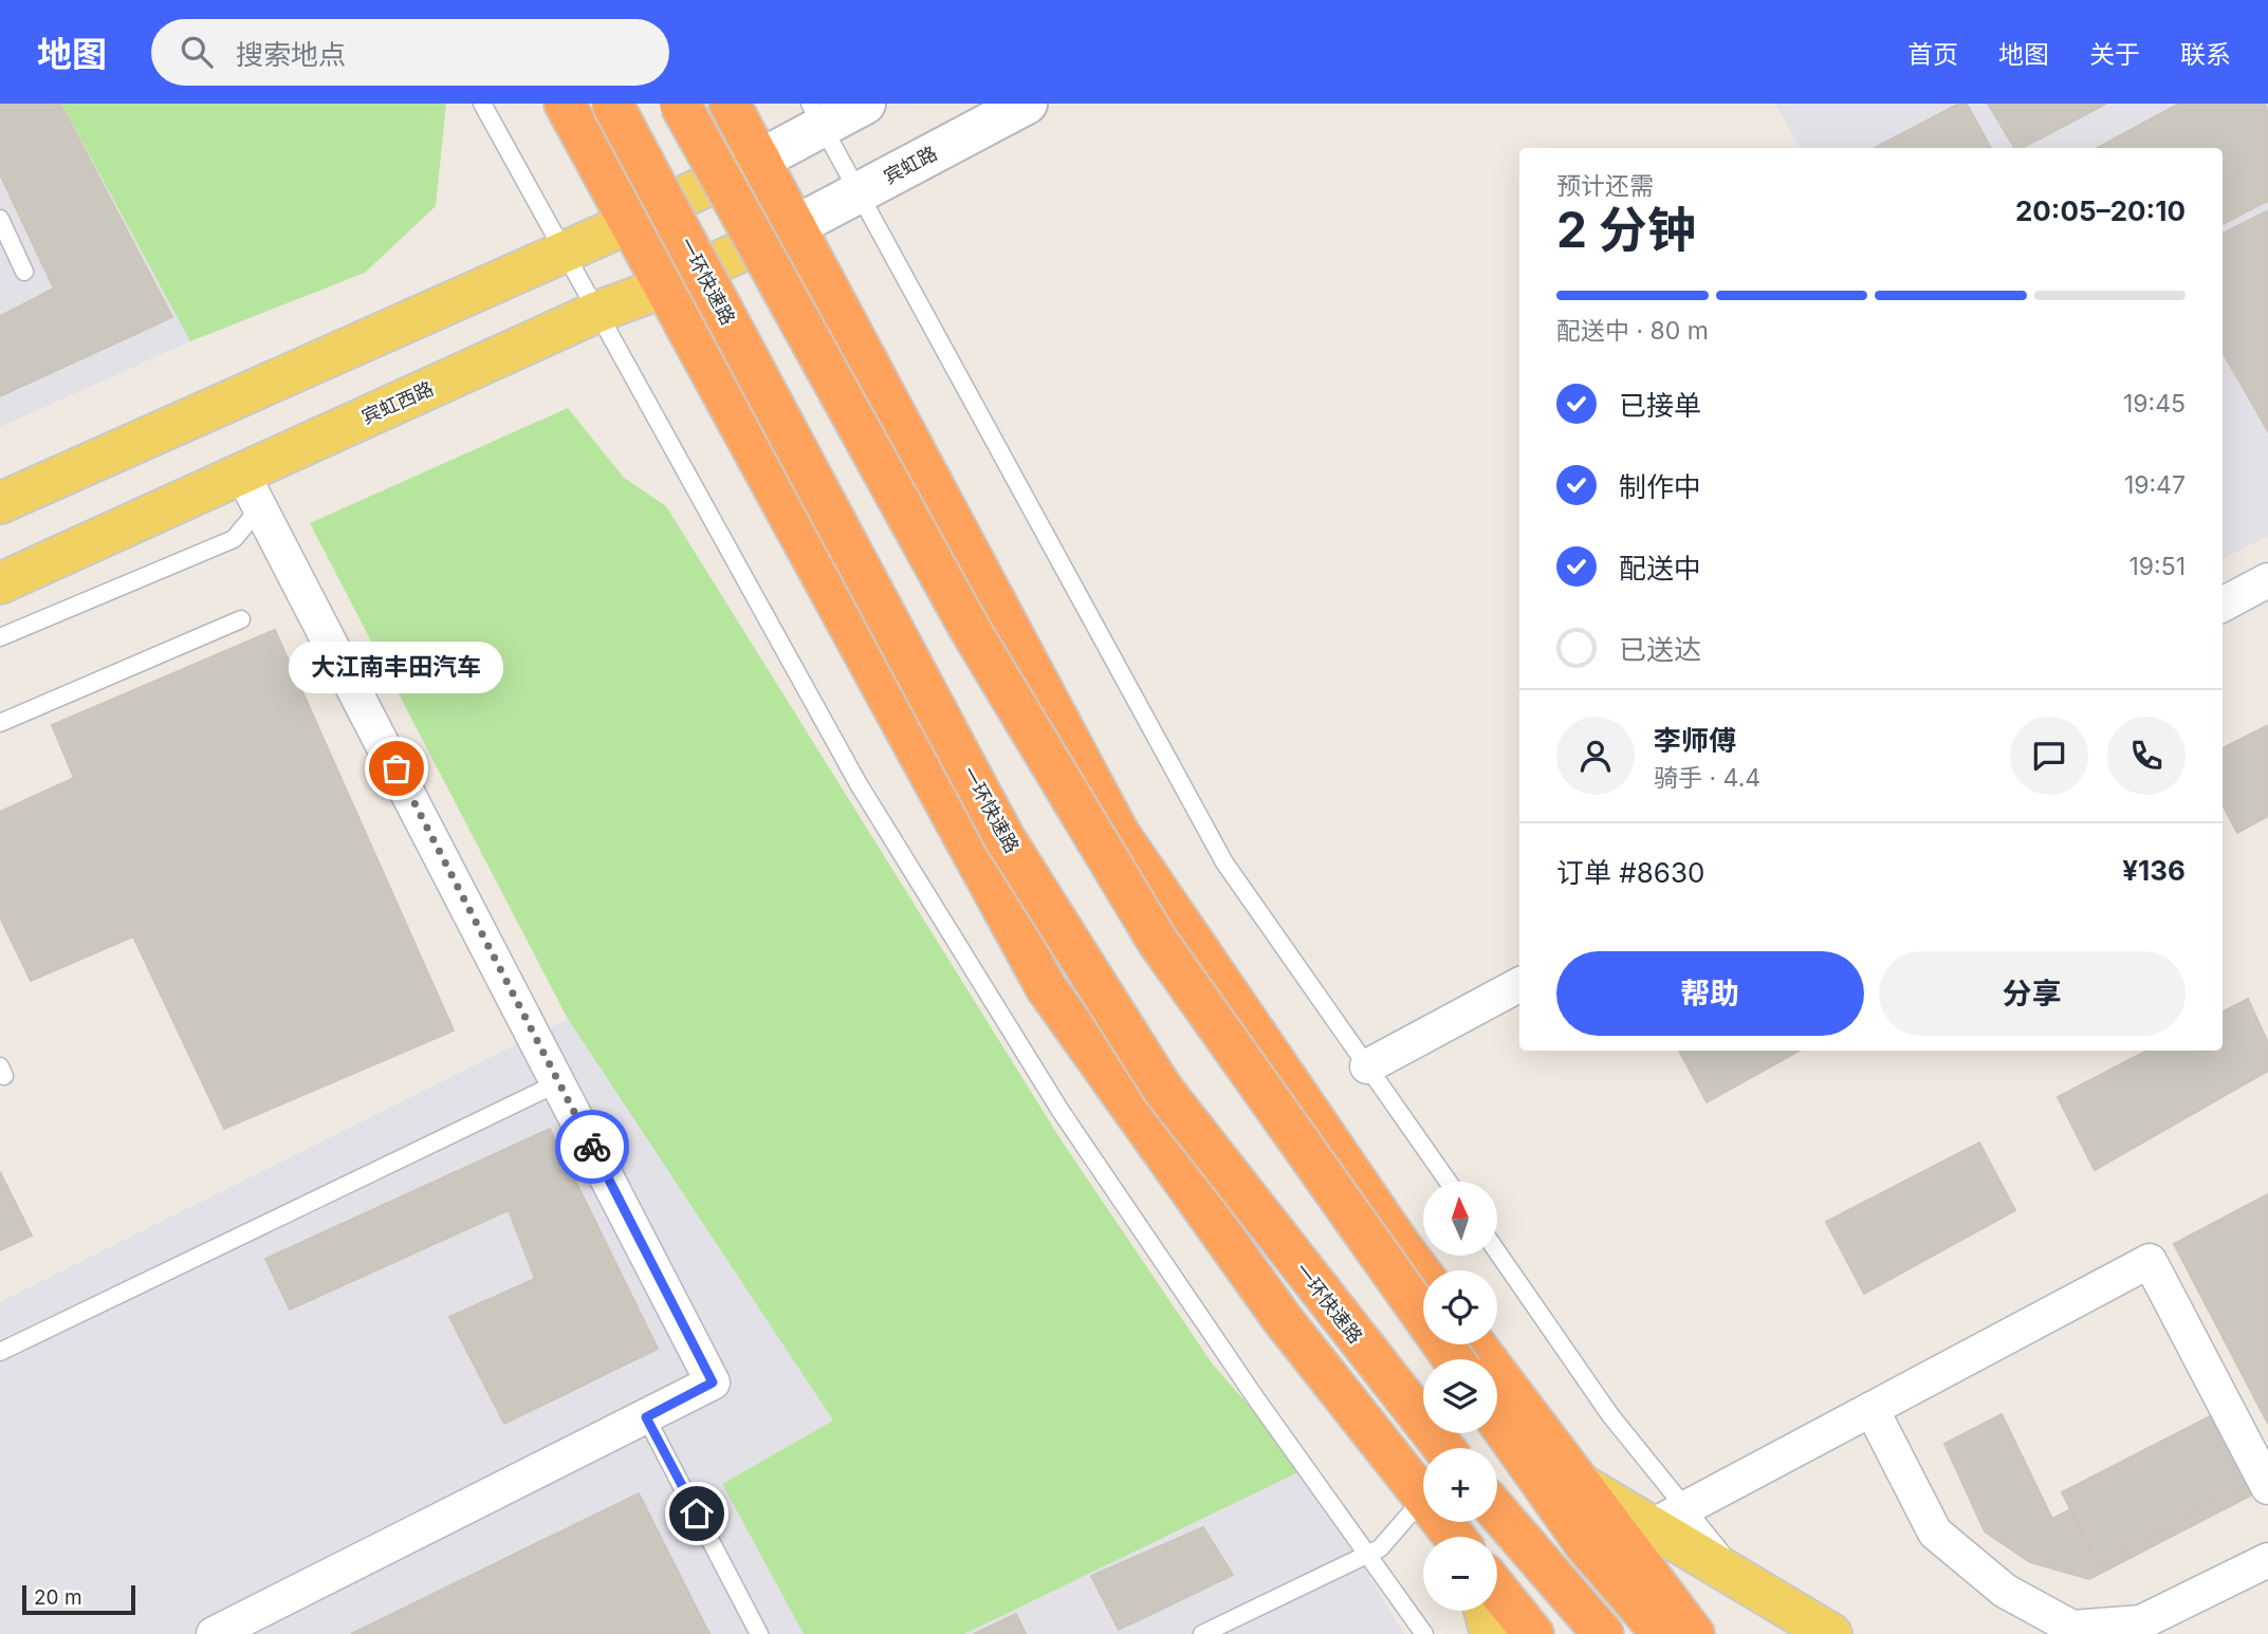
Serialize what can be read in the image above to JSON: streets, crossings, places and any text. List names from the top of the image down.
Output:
{
  "streets": {
    "highway": ["一环快速路"],
    "main road": ["宾虹路", "宾虹西路"]
  },
  "crossings": [
    ["宾虹路", "宾虹西路"]
  ],
  "places": ["大江南丰田汽车"],
  "scale_bar": "20 m",
  "north": "top",
  "page": {
    "header": "地图",
    "search": "搜索地点",
    "nav": [
      "首页",
      "地图",
      "关于",
      "联系"
    ],
    "heading": ["2 分钟", "预计还需", "20:05–20:10"],
    "panel": [
      "李师傅",
      "骑手 · 4.4",
      "订单 #8630",
      "¥136"
    ],
    "bar": "配送中 · 80 m",
    "list": [
      ["已接单", "19:45"],
      ["制作中", "19:47"],
      ["配送中", "19:51"],
      "已送达"
    ],
    "bubble": "大江南丰田汽车",
    "buttons": ["帮助", "分享"],
    "map_buttons": ["+", "−"],
    "scale": "20 m"
  }
}
